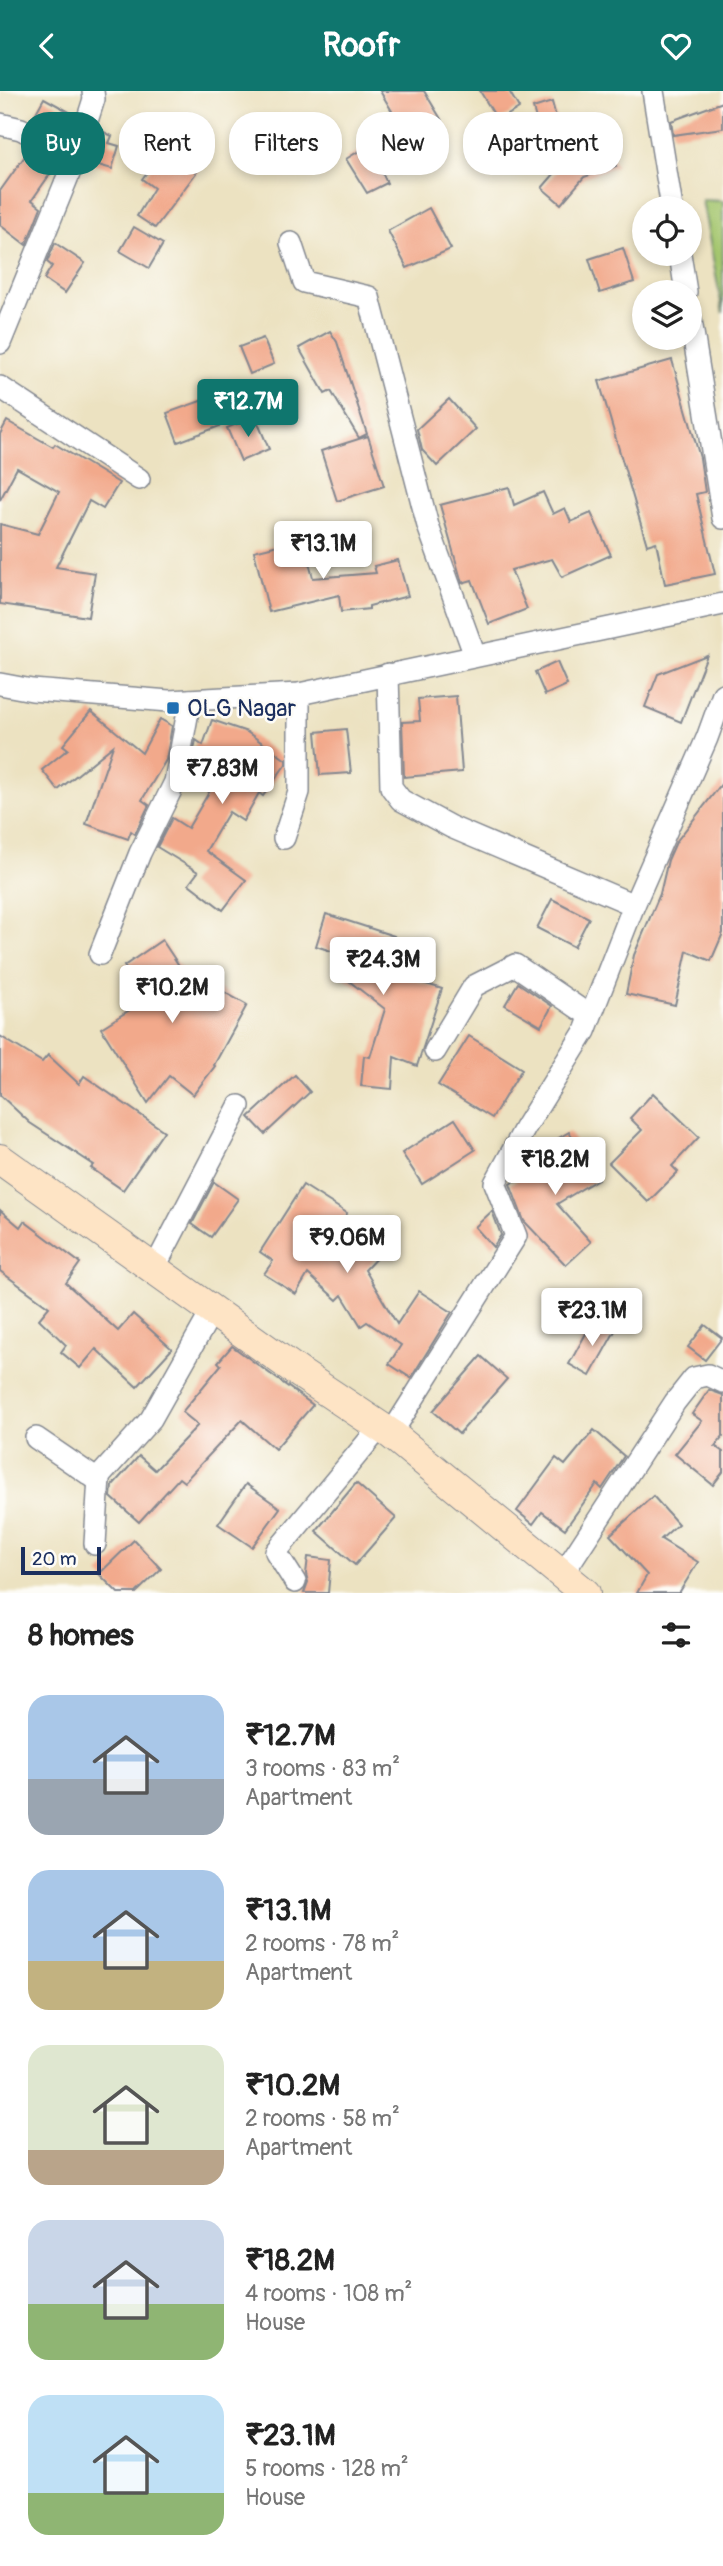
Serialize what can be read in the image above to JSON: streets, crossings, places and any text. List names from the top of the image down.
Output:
{
  "places": {
    "transit": ["OLG Nagar"]
  },
  "scale_bar": "20 m",
  "page": {
    "header": "Roofr",
    "chip": [
      "Buy",
      "Rent",
      "Filters",
      "New",
      "Apartment"
    ],
    "price": [
      "₹12.7M",
      "₹13.1M",
      "₹7.83M",
      "₹24.3M",
      "₹10.2M",
      "₹18.2M",
      "₹9.06M",
      "₹23.1M"
    ],
    "scale": "20 m",
    "heading": "8 homes",
    "list": [
      {
        "name": "₹12.7M",
        "note": "3 rooms · 83 m² · Apartment"
      },
      {
        "name": "₹13.1M",
        "note": "2 rooms · 78 m² · Apartment"
      },
      {
        "name": "₹10.2M",
        "note": "2 rooms · 58 m² · Apartment"
      },
      {
        "name": "₹18.2M",
        "note": "4 rooms · 108 m² · House"
      },
      {
        "name": "₹23.1M",
        "note": "5 rooms · 128 m² · House"
      }
    ]
  }
}
